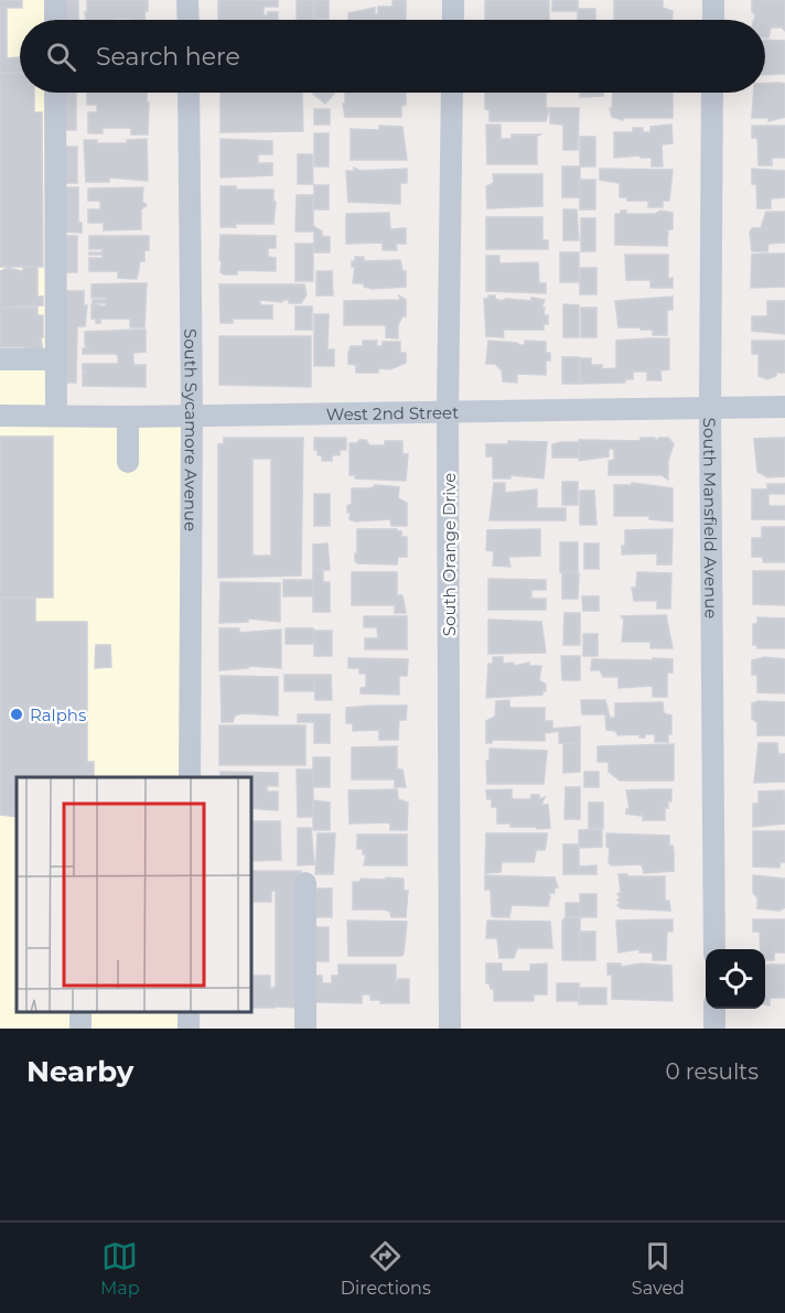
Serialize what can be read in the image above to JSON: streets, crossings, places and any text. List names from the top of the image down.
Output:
{
  "streets": {
    "street": [
      "West 2nd Street",
      "South Sycamore Avenue",
      "South Mansfield Avenue",
      "South Orange Drive"
    ]
  },
  "crossings": [
    ["West 2nd Street", "South Sycamore Avenue"],
    ["West 2nd Street", "South Mansfield Avenue"],
    ["West 2nd Street", "South Orange Drive"]
  ],
  "places": ["Ralphs"],
  "page": {
    "search": "Search here",
    "heading": ["Nearby", "0 results"],
    "nav": ["Map", "Directions", "Saved"]
  }
}
